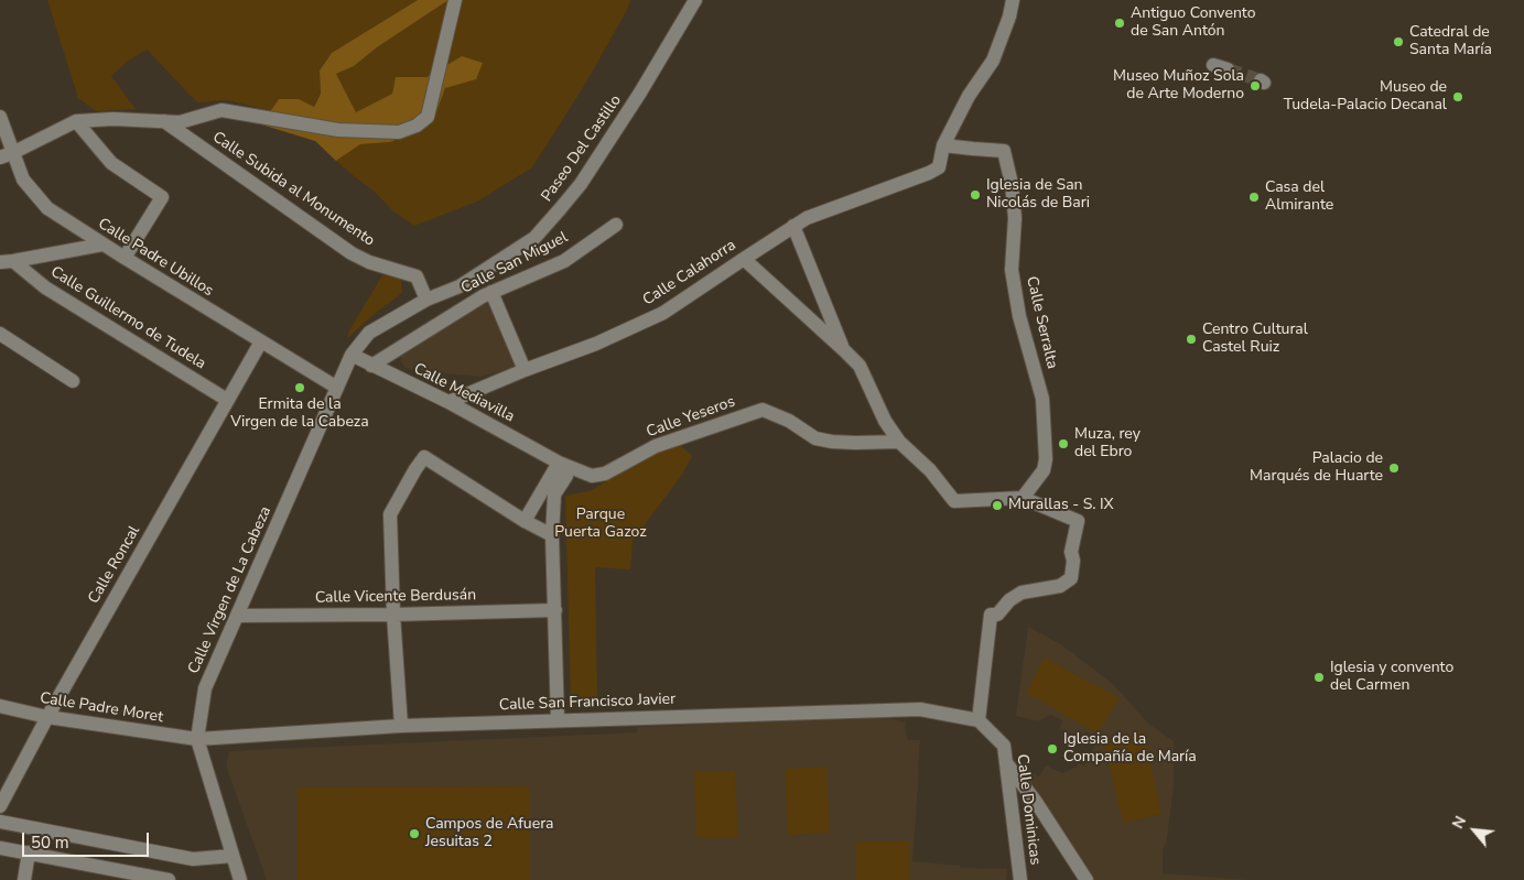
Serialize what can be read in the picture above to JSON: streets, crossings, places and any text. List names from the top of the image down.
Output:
{
  "streets": {
    "street": [
      "Paseo Del Castillo",
      "Calle Subida al Monumento",
      "Calle Padre Ubillos",
      "Calle San Miguel",
      "Calle Calahorra",
      "Calle Guillermo de Tudela",
      "Calle Serralta",
      "Calle Mediavilla",
      "Calle Yeseros",
      "Calle Roncal",
      "Calle Virgen de La Cabeza",
      "Calle Vicente Berdusán",
      "Calle San Francisco Javier",
      "Calle Padre Moret",
      "Calle Dominicas"
    ]
  },
  "crossings": [
    ["Paseo Del Castillo", "Calle Subida al Monumento"],
    ["Paseo Del Castillo", "Calle Mediavilla"],
    ["Paseo Del Castillo", "Calle Virgen de La Cabeza"],
    ["Calle Padre Ubillos", "Calle Guillermo de Tudela"],
    ["Calle Padre Ubillos", "Calle Roncal"],
    ["Calle Padre Ubillos", "Calle Virgen de La Cabeza"],
    ["Calle San Miguel", "Calle Mediavilla"],
    ["Calle Calahorra", "Calle Serralta"],
    ["Calle Calahorra", "Calle Mediavilla"],
    ["Calle Guillermo de Tudela", "Calle Roncal"],
    ["Calle Mediavilla", "Calle Yeseros"],
    ["Calle Mediavilla", "Calle Virgen de La Cabeza"],
    ["Calle Roncal", "Calle Padre Moret"],
    ["Calle Virgen de La Cabeza", "Calle Vicente Berdusán"],
    ["Calle Virgen de La Cabeza", "Calle San Francisco Javier"],
    ["Calle Virgen de La Cabeza", "Calle Padre Moret"],
    ["Calle San Francisco Javier", "Calle Padre Moret"],
    ["Calle San Francisco Javier", "Calle Dominicas"]
  ],
  "parks": ["Parque Puerta Gazoz"],
  "places": [
    "Antiguo Convento de San Antón",
    "Catedral de Santa María",
    "Museo Muñoz Sola de Arte Moderno",
    "Museo de Tudela-Palacio Decanal",
    "Iglesia de San Nicolás de Bari",
    "Casa del Almirante",
    "Centro Cultural Castel Ruiz",
    "Ermita de la Virgen de la Cabeza",
    "Muza, rey del Ebro",
    "Palacio de Marqués de Huarte",
    "Murallas - S. IX",
    "Iglesia y convento del Carmen",
    "Iglesia de la Compañía de María",
    "Campos de Afuera Jesuitas 2"
  ],
  "scale_bar": "50 m",
  "north": "top left"
}
